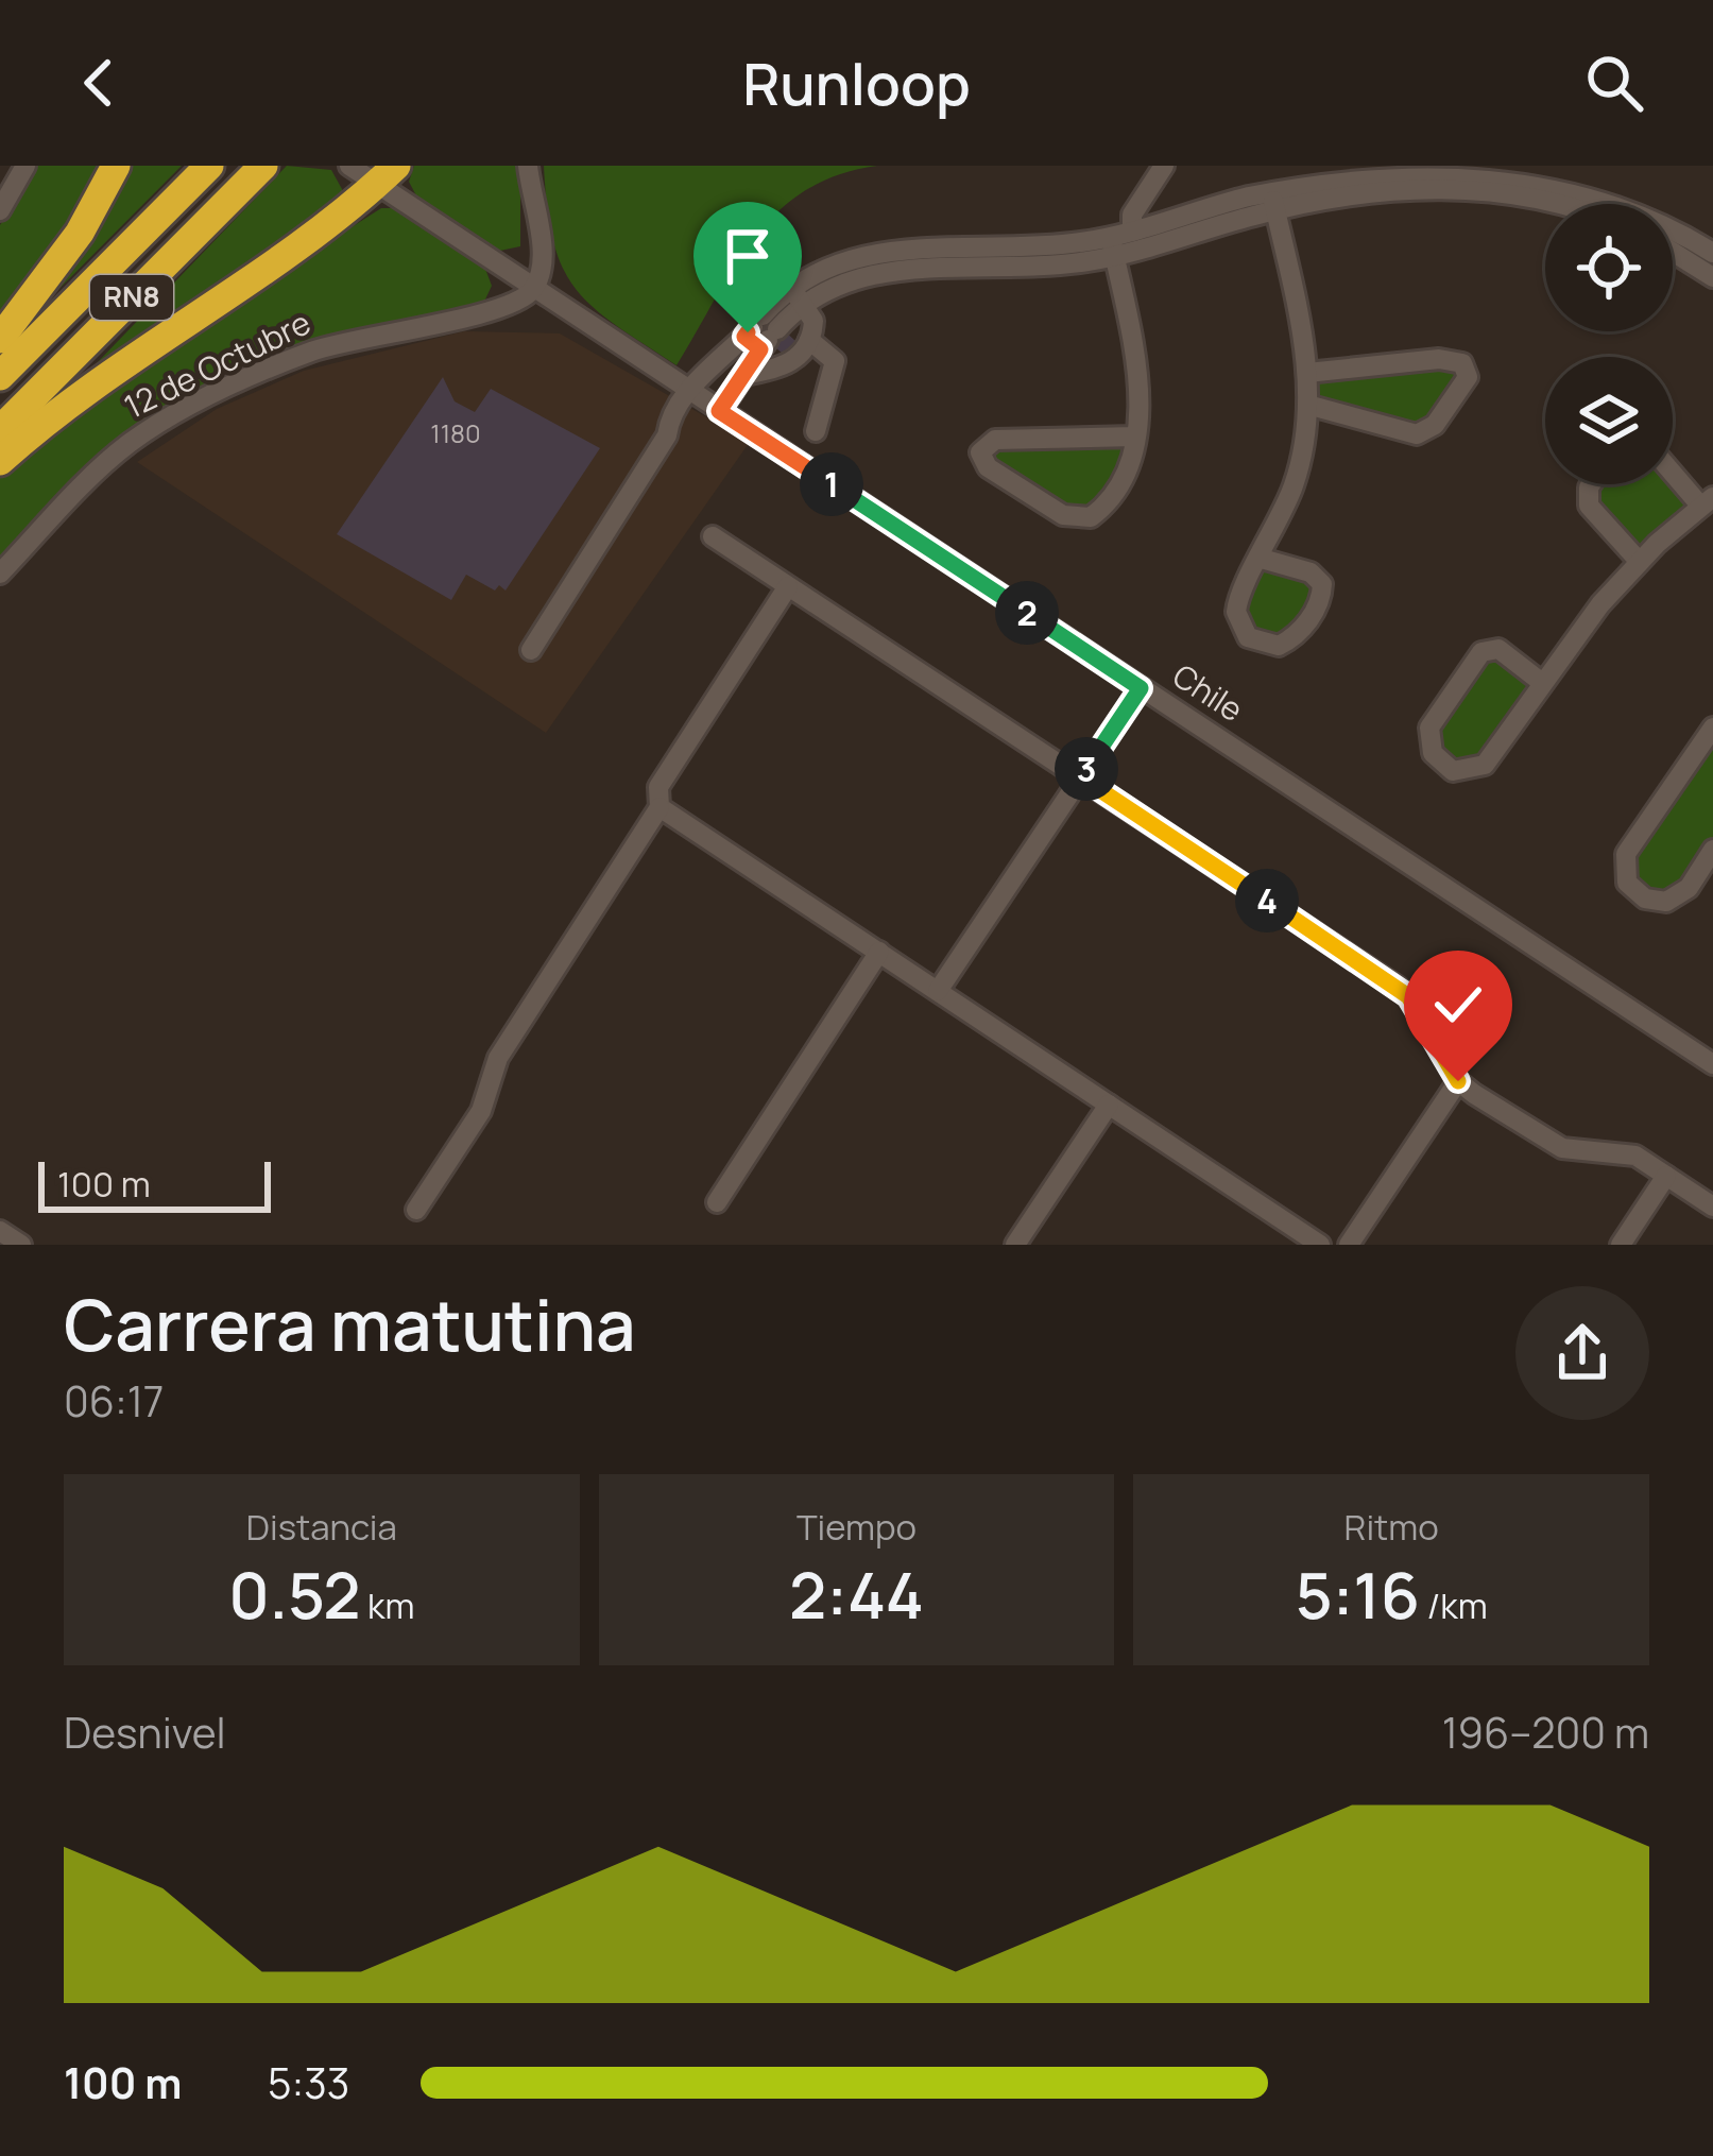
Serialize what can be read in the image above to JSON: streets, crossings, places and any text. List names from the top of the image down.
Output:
{
  "streets": {
    "highway": ["RN8"],
    "street": ["12 de Octubre", "Chile"]
  },
  "crossings": [
    ["12 de Octubre", "Chile"]
  ],
  "house_numbers": ["1180"],
  "scale_bar": "100 m",
  "page": {
    "header": "Runloop",
    "pins": [
      "1",
      "2",
      "3",
      "4"
    ],
    "scale": "100 m",
    "heading": ["Carrera matutina", "06:17"],
    "stats": [
      ["Distancia", "0.52 km"],
      ["Tiempo", "2:44"],
      ["Ritmo", "5:16 /km"]
    ],
    "chart": ["Desnivel", "196–200 m"],
    "list": [
      {
        "name": "100 m",
        "note": "5:33"
      }
    ]
  }
}
